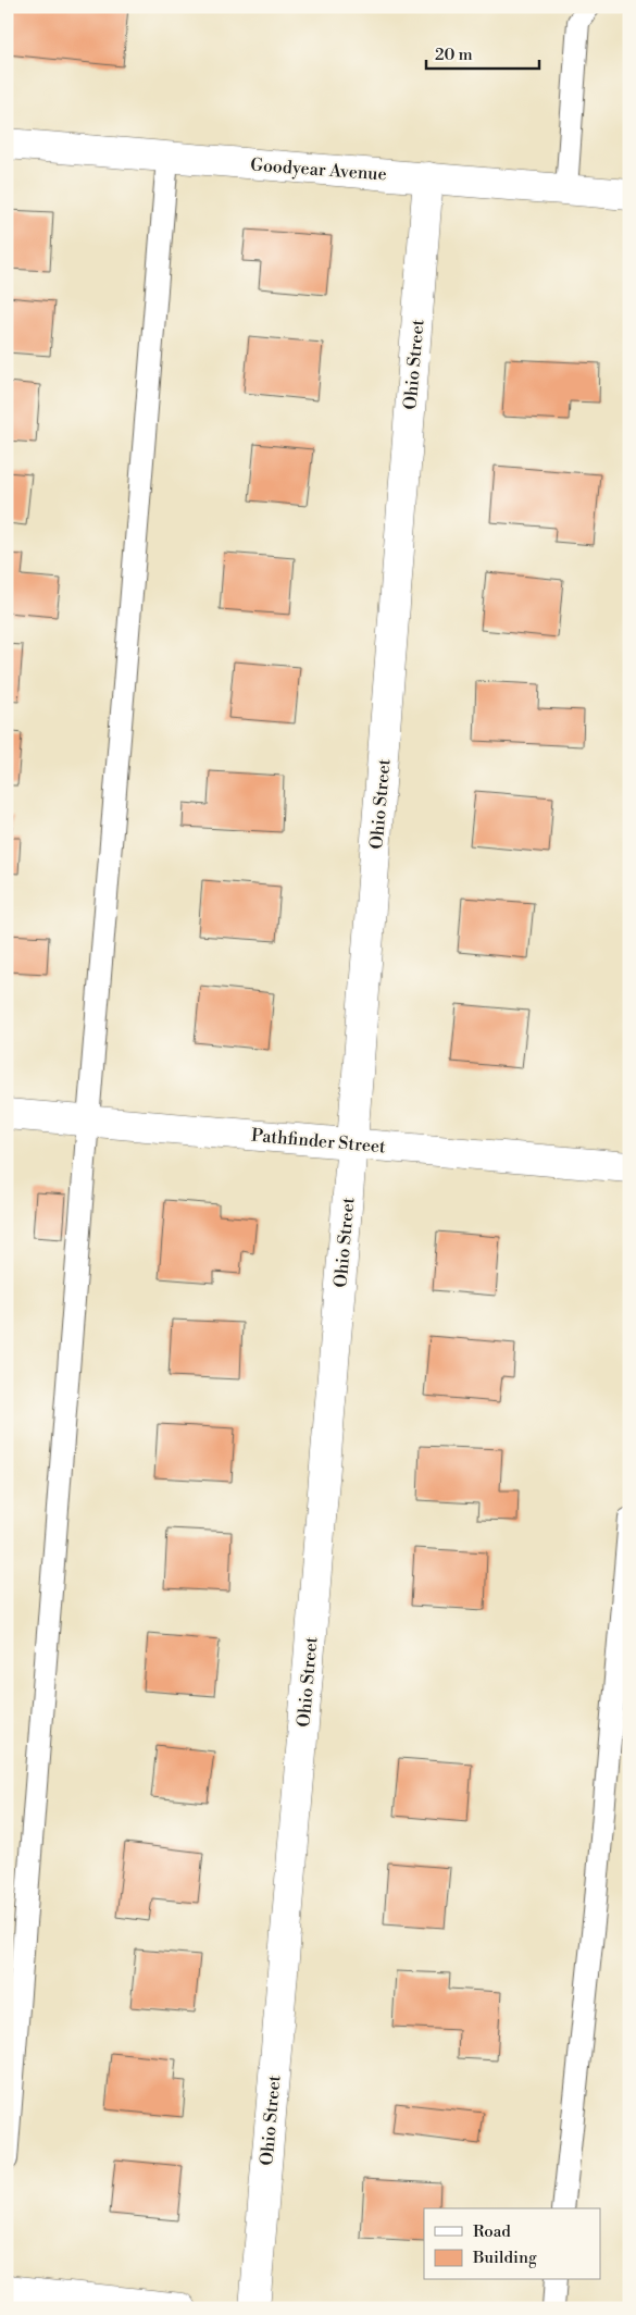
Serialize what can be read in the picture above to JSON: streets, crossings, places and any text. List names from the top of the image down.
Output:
{
  "streets": {
    "street": ["Goodyear Avenue", "Ohio Street", "Pathfinder Street"]
  },
  "crossings": [
    ["Goodyear Avenue", "Ohio Street"],
    ["Ohio Street", "Pathfinder Street"]
  ],
  "legend": ["Road", "Building"],
  "scale_bar": "20 m"
}
